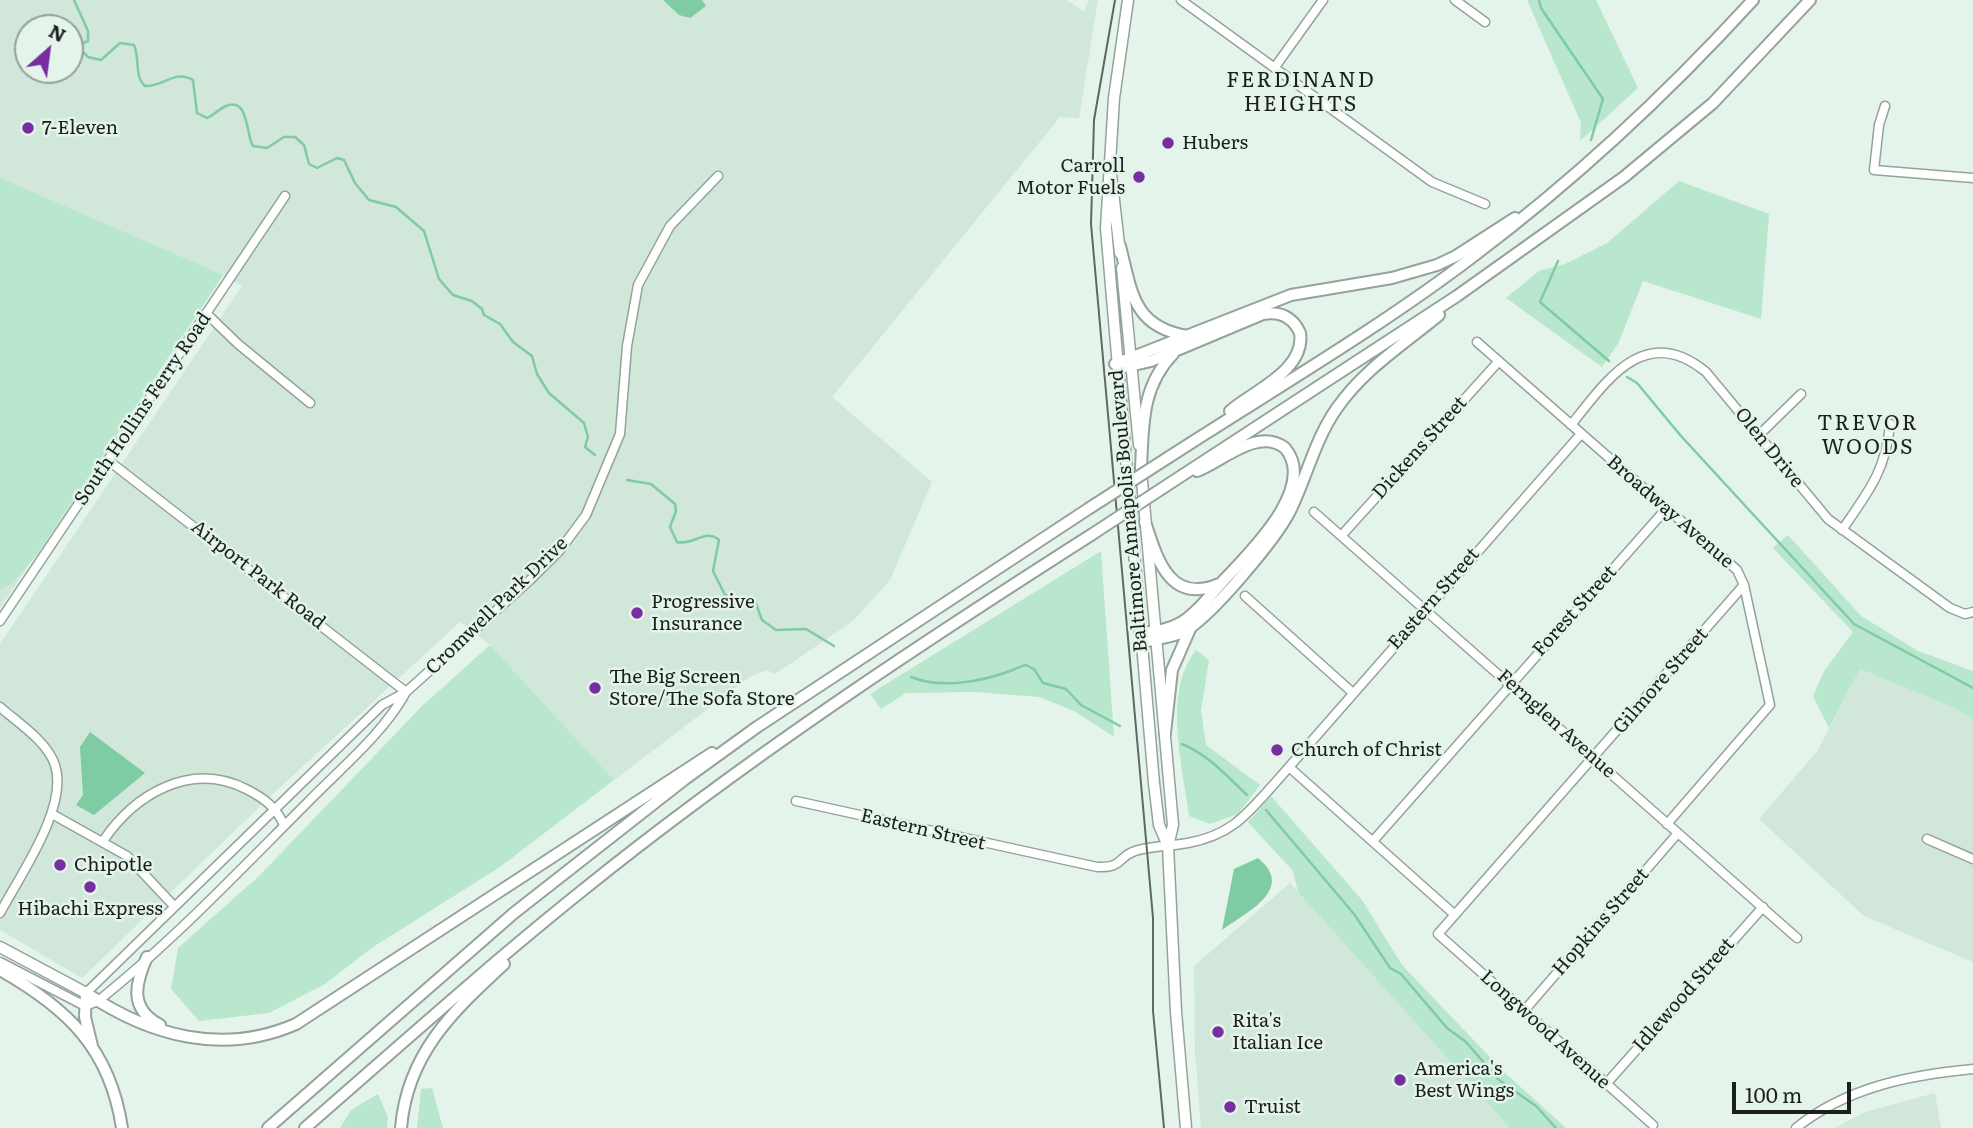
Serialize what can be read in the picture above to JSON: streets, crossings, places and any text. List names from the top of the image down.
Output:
{
  "streets": {
    "main road": ["Baltimore Annapolis Boulevard"],
    "street": [
      "South Hollins Ferry Road",
      "Dickens Street",
      "Olen Drive",
      "Broadway Avenue",
      "Airport Park Road",
      "Eastern Street",
      "Cromwell Park Drive",
      "Forest Street",
      "Gilmore Street",
      "Fernglen Avenue",
      "Hopkins Street",
      "Idlewood Street",
      "Longwood Avenue"
    ]
  },
  "crossings": [
    ["South Hollins Ferry Road", "Airport Park Road"],
    ["Dickens Street", "Broadway Avenue"],
    ["Dickens Street", "Fernglen Avenue"],
    ["Olen Drive", "Broadway Avenue"],
    ["Baltimore Annapolis Boulevard", "Eastern Street"],
    ["Broadway Avenue", "Eastern Street"],
    ["Broadway Avenue", "Forest Street"],
    ["Broadway Avenue", "Gilmore Street"],
    ["Broadway Avenue", "Fernglen Avenue"],
    ["Airport Park Road", "Cromwell Park Drive"],
    ["Eastern Street", "Fernglen Avenue"],
    ["Forest Street", "Fernglen Avenue"],
    ["Gilmore Street", "Fernglen Avenue"],
    ["Gilmore Street", "Longwood Avenue"],
    ["Fernglen Avenue", "Hopkins Street"],
    ["Fernglen Avenue", "Idlewood Street"],
    ["Hopkins Street", "Longwood Avenue"],
    ["Idlewood Street", "Longwood Avenue"]
  ],
  "districts": ["FERDINAND HEIGHTS", "TREVOR WOODS"],
  "places": [
    "7-Eleven",
    "Hubers",
    "Carroll Motor Fuels",
    "Progressive Insurance",
    "The Big Screen Store/The Sofa Store",
    "Church of Christ",
    "Chipotle",
    "Hibachi Express",
    "Rita's Italian Ice",
    "America's Best Wings",
    "Truist"
  ],
  "scale_bar": "100 m",
  "north": "top right"
}
